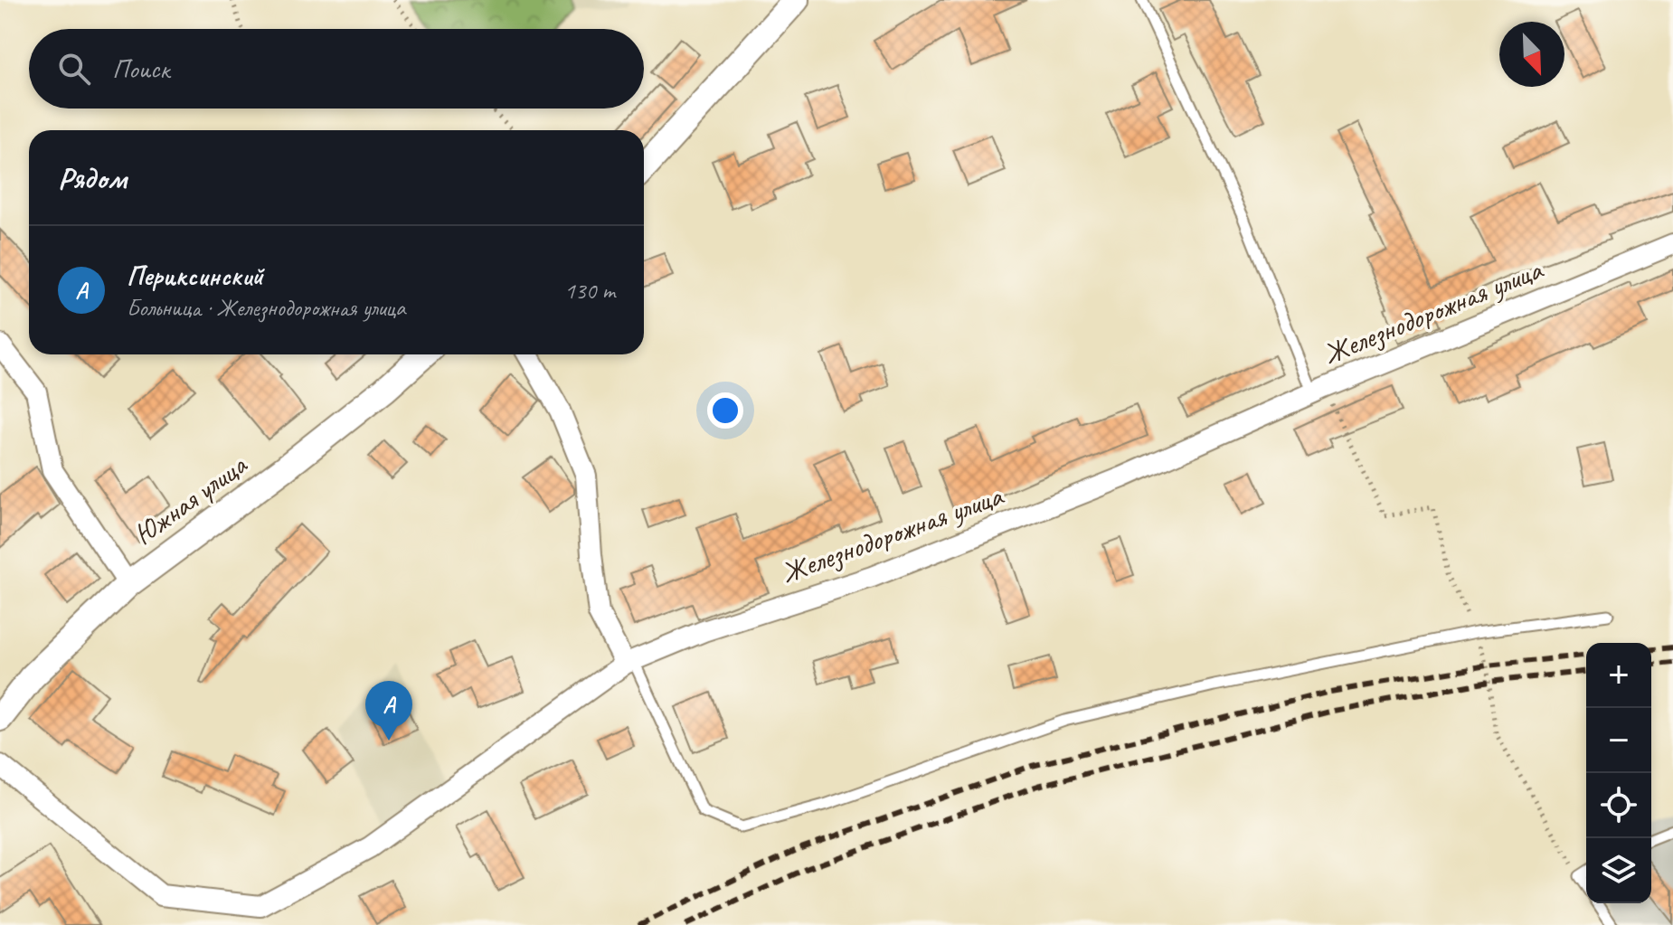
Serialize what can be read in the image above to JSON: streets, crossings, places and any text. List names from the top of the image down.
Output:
{
  "streets": {
    "street": ["Железнодорожная улица", "Южная улица"]
  },
  "north": "bottom right",
  "page": {
    "search": "Поиск",
    "heading": "Рядом",
    "list": [
      {
        "mark": "A",
        "name": "Периксинский",
        "note": "Больница · Железнодорожная улица",
        "value": "130 m"
      }
    ],
    "map_buttons": ["+", "−"],
    "pins": "A"
  }
}
